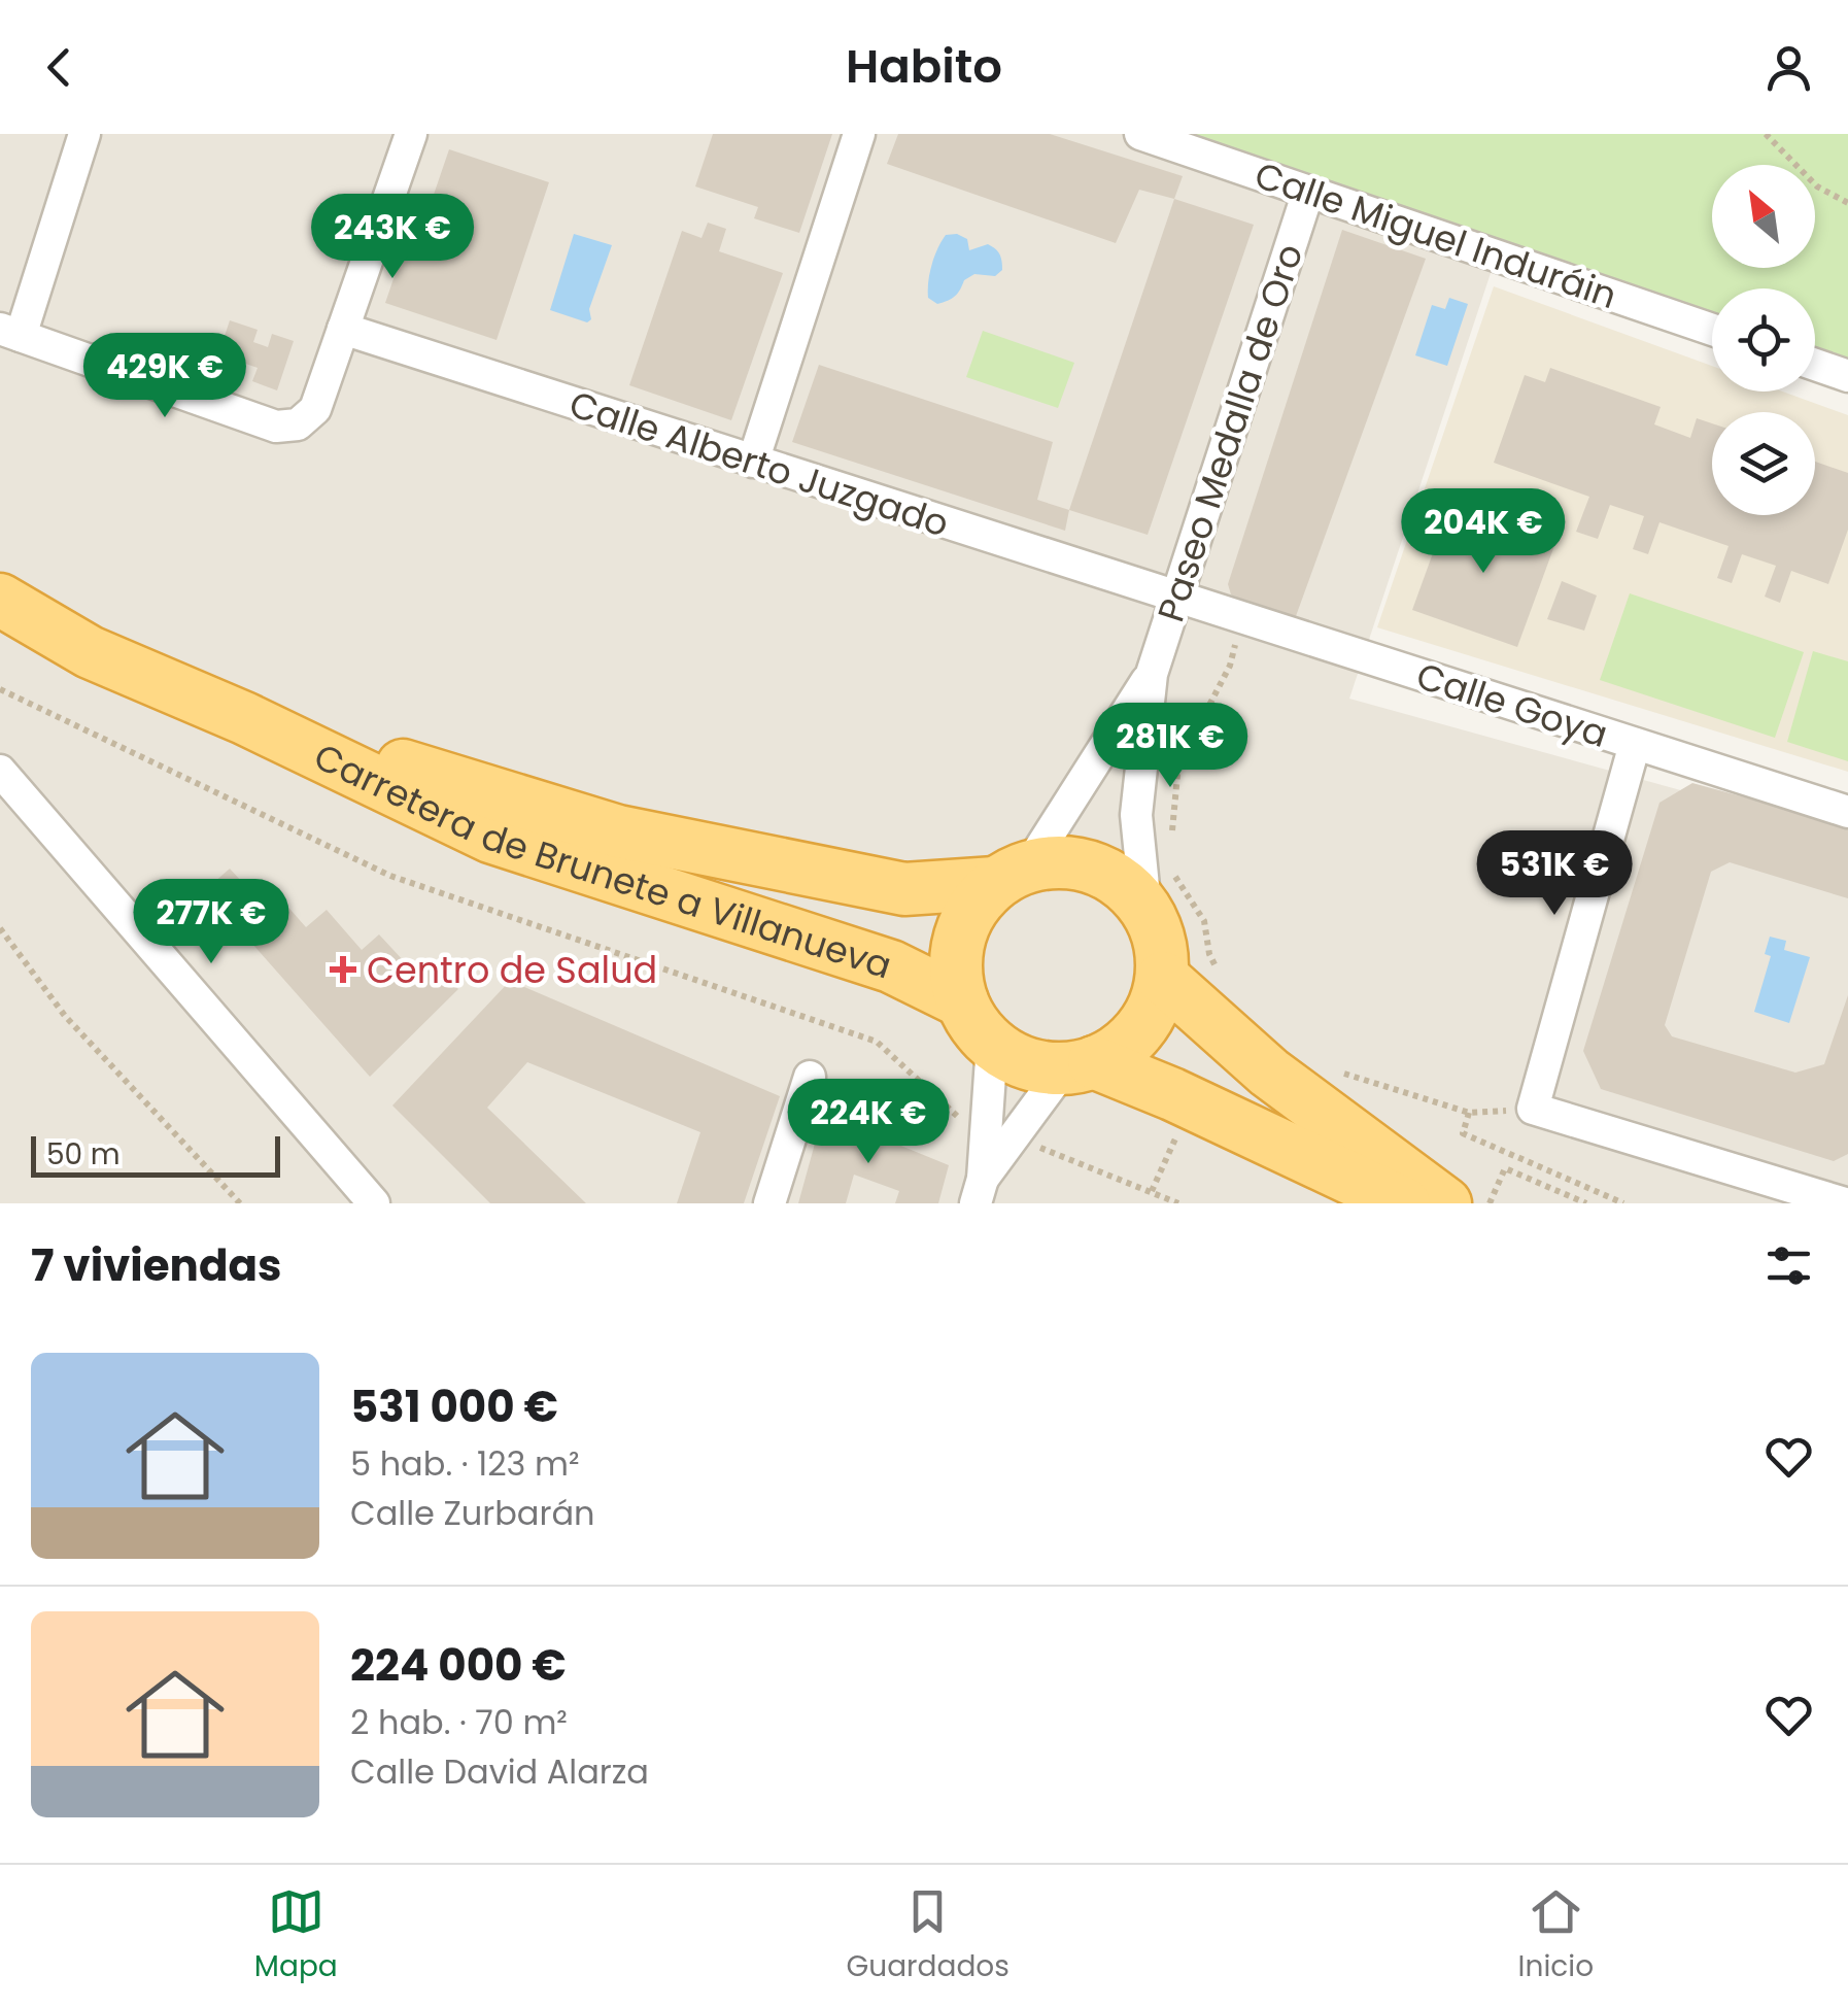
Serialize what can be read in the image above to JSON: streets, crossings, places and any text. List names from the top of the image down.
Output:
{
  "streets": {
    "highway": ["Carretera de Brunete a Villanueva"],
    "street": [
      "Calle Miguel Induráin",
      "Paseo Medalla de Oro",
      "Calle Alberto Juzgado",
      "Calle Goya"
    ]
  },
  "crossings": [
    ["Calle Miguel Induráin", "Paseo Medalla de Oro"],
    ["Paseo Medalla de Oro", "Calle Alberto Juzgado"],
    ["Paseo Medalla de Oro", "Calle Goya"],
    ["Paseo Medalla de Oro", "Carretera de Brunete a Villanueva"],
    ["Calle Alberto Juzgado", "Calle Goya"]
  ],
  "places": {
    "health": ["Centro de Salud"]
  },
  "scale_bar": "50 m",
  "north": "top left",
  "page": {
    "header": "Habito",
    "price": [
      "243K €",
      "429K €",
      "204K €",
      "281K €",
      "531K €",
      "277K €",
      "224K €"
    ],
    "scale": "50 m",
    "heading": "7 viviendas",
    "list": [
      {
        "name": "531 000 €",
        "note": "5 hab. · 123 m² · Calle Zurbarán"
      },
      {
        "name": "224 000 €",
        "note": "2 hab. · 70 m² · Calle David Alarza"
      }
    ],
    "tabs": ["Mapa", "Guardados", "Inicio"]
  }
}
